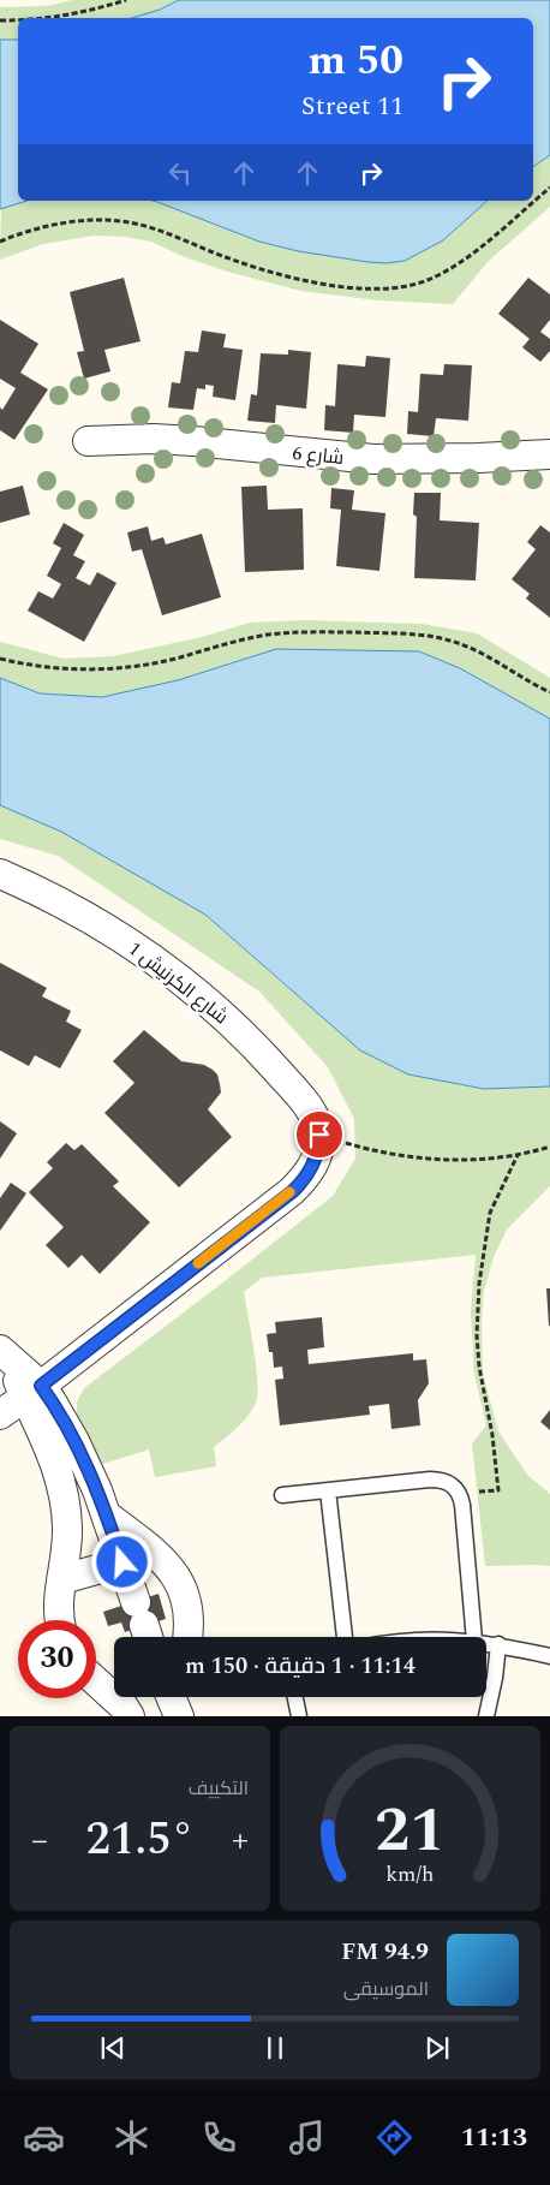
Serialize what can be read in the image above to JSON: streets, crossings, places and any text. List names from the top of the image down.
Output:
{
  "streets": {
    "street": ["شارع 6", "شارع الكرنيش 1"]
  },
  "page": {
    "turn": ["50 m", "11 Street"],
    "limit": "30",
    "trip": "11:14 · 1 دقيقة · 150 m",
    "tile": "التكييف",
    "heat": ["−", "21.5°", "+"],
    "song": ["94.9 FM", "الموسيقى"],
    "tabs": "11:13",
    "gauge": ["21", "km/h"]
  }
}
